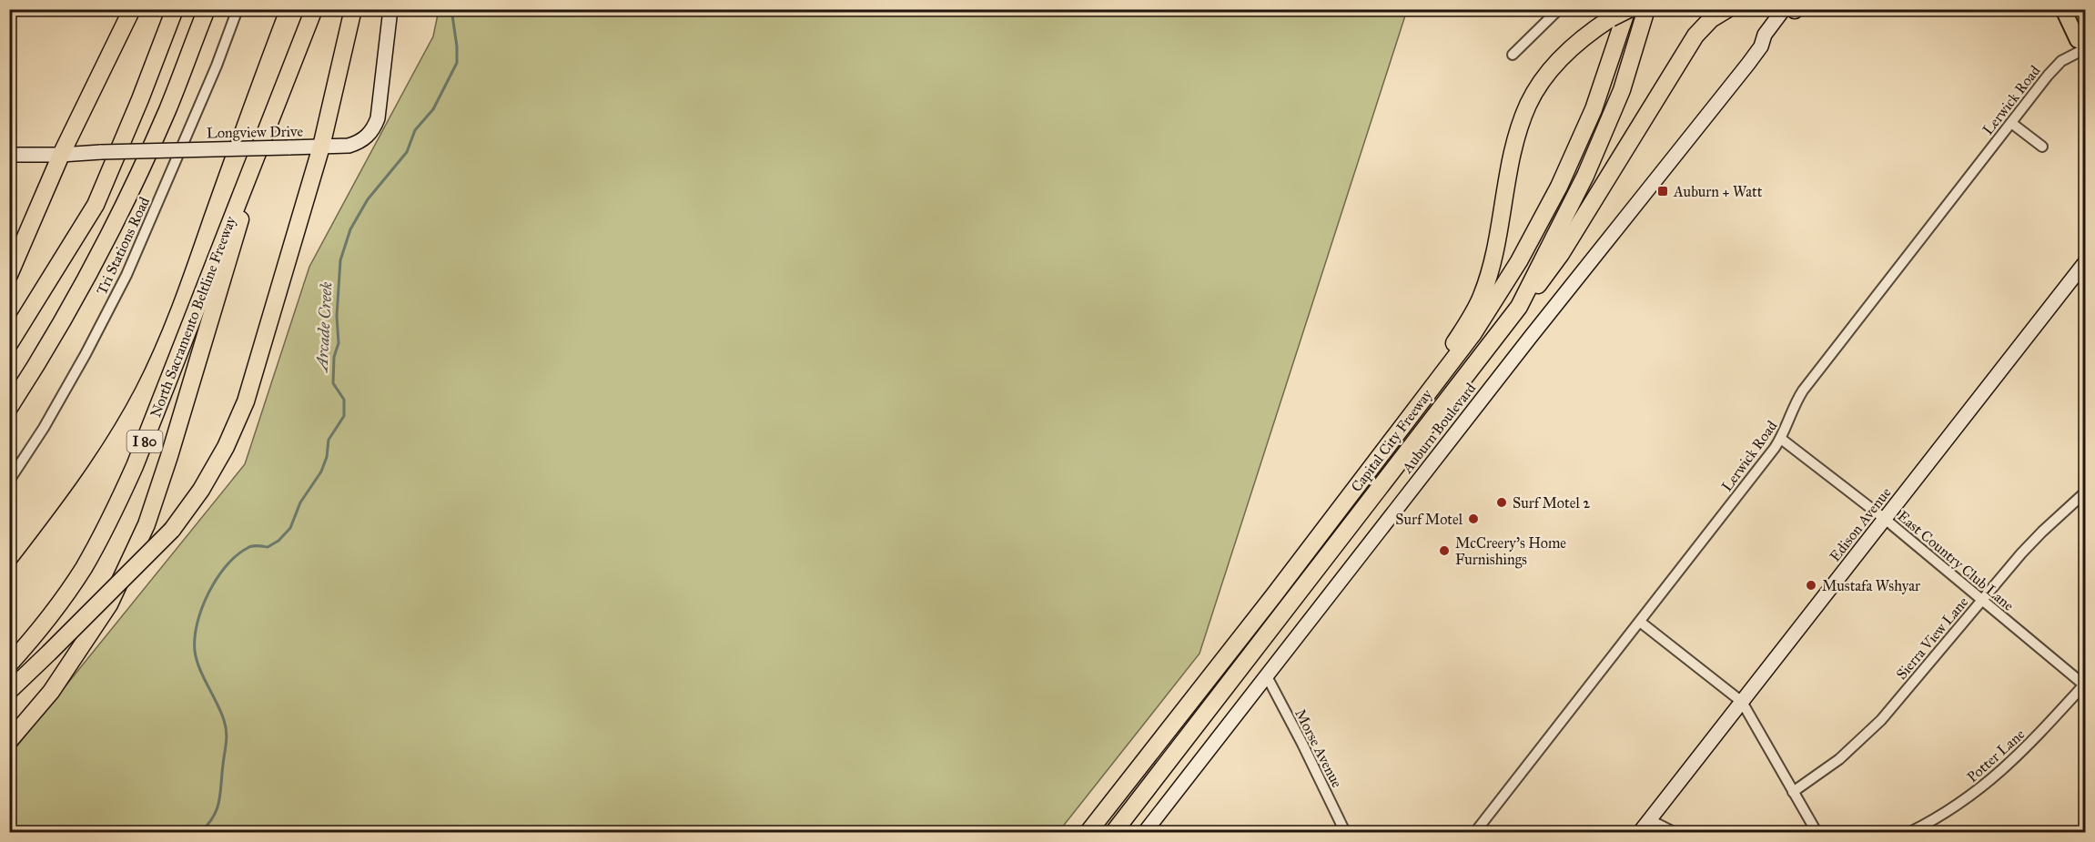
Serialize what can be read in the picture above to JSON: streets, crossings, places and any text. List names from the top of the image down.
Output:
{
  "streets": {
    "highway": ["North Sacramento Beltline Freeway", "Capital City Freeway", "I 80"],
    "main road": ["Longview Drive", "Auburn Boulevard", "Edison Avenue"],
    "street": [
      "Lerwick Road",
      "Tri Stations Road",
      "East Country Club Lane",
      "Sierra View Lane",
      "Morse Avenue",
      "Potter Lane"
    ]
  },
  "crossings": [
    ["Lerwick Road", "East Country Club Lane"],
    ["Auburn Boulevard", "Morse Avenue"],
    ["Edison Avenue", "East Country Club Lane"],
    ["East Country Club Lane", "Sierra View Lane"],
    ["East Country Club Lane", "Potter Lane"]
  ],
  "water": ["Arcade Creek"],
  "places": {
    "transit": ["Auburn + Watt"],
    "other": [
      "Surf Motel 2",
      "Surf Motel",
      "McCreery's Home Furnishings",
      "Mustafa Wshyar"
    ]
  }
}
